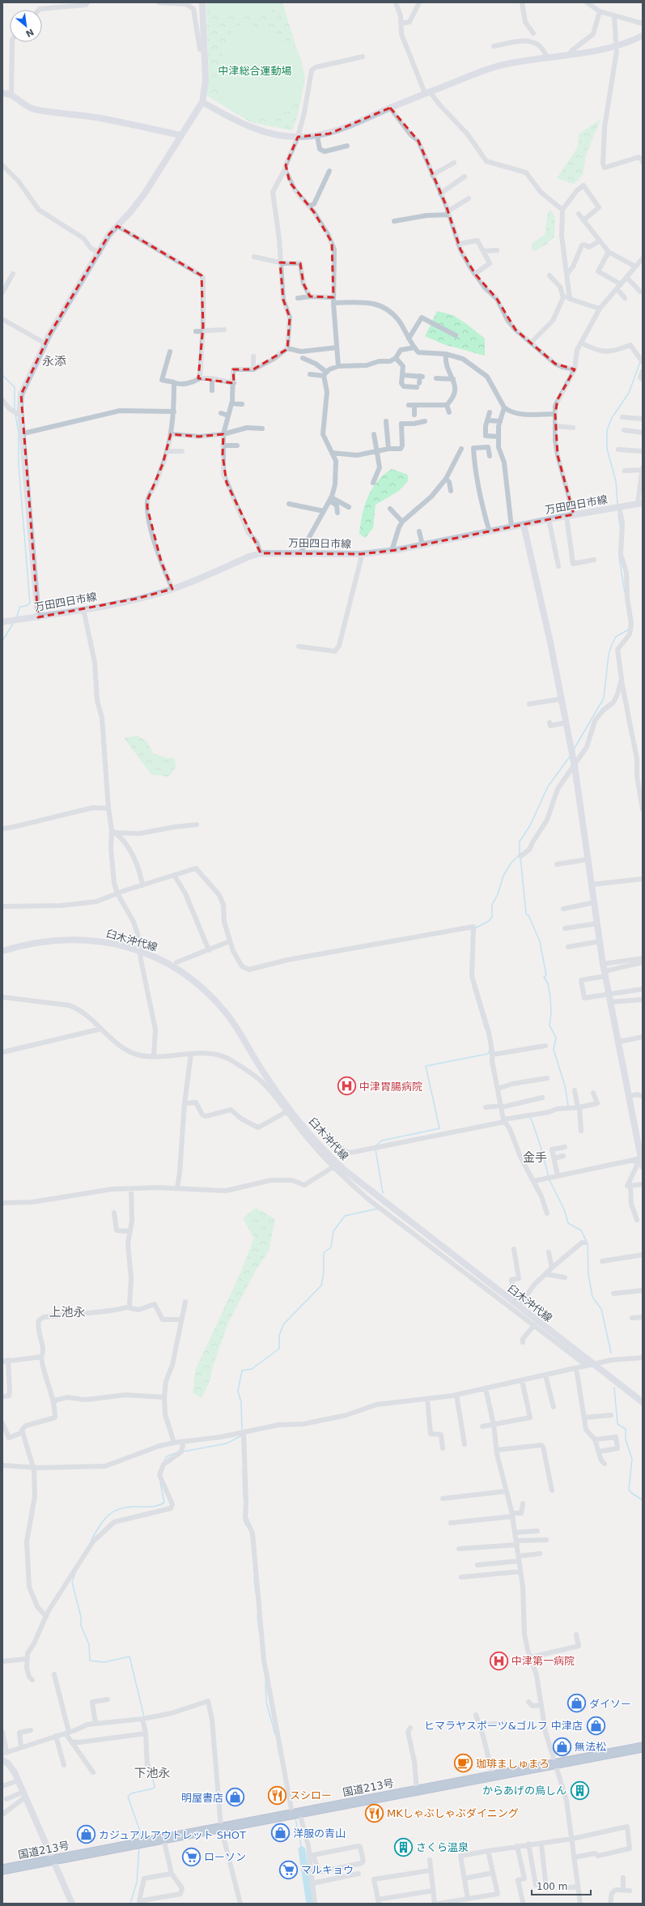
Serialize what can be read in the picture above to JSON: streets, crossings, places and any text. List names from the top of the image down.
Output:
{
  "streets": {
    "highway": ["国道213号"],
    "street": ["万田四日市線", "臼木沖代線"]
  },
  "districts": [
    "永添",
    "金手",
    "上池永",
    "下池永"
  ],
  "parks": ["中津総合運動場"],
  "places": {
    "hospital": ["中津胃腸病院", "中津第一病院"],
    "shop": [
      "ダイソー",
      "ヒマラヤスポーツ&ゴルフ 中津店",
      "無法松",
      "明屋書店",
      "洋服の青山",
      "カジュアルアウトレット SHOT"
    ],
    "cafe": ["珈琲ましゅまろ"],
    "building": ["からあげの鳥しん", "さくら温泉"],
    "restaurant": ["スシロー", "MKしゃぶしゃぶダイニング"],
    "supermarket": ["ローソン", "マルキョウ"]
  },
  "scale_bar": "100 m",
  "north": "bottom right"
}
